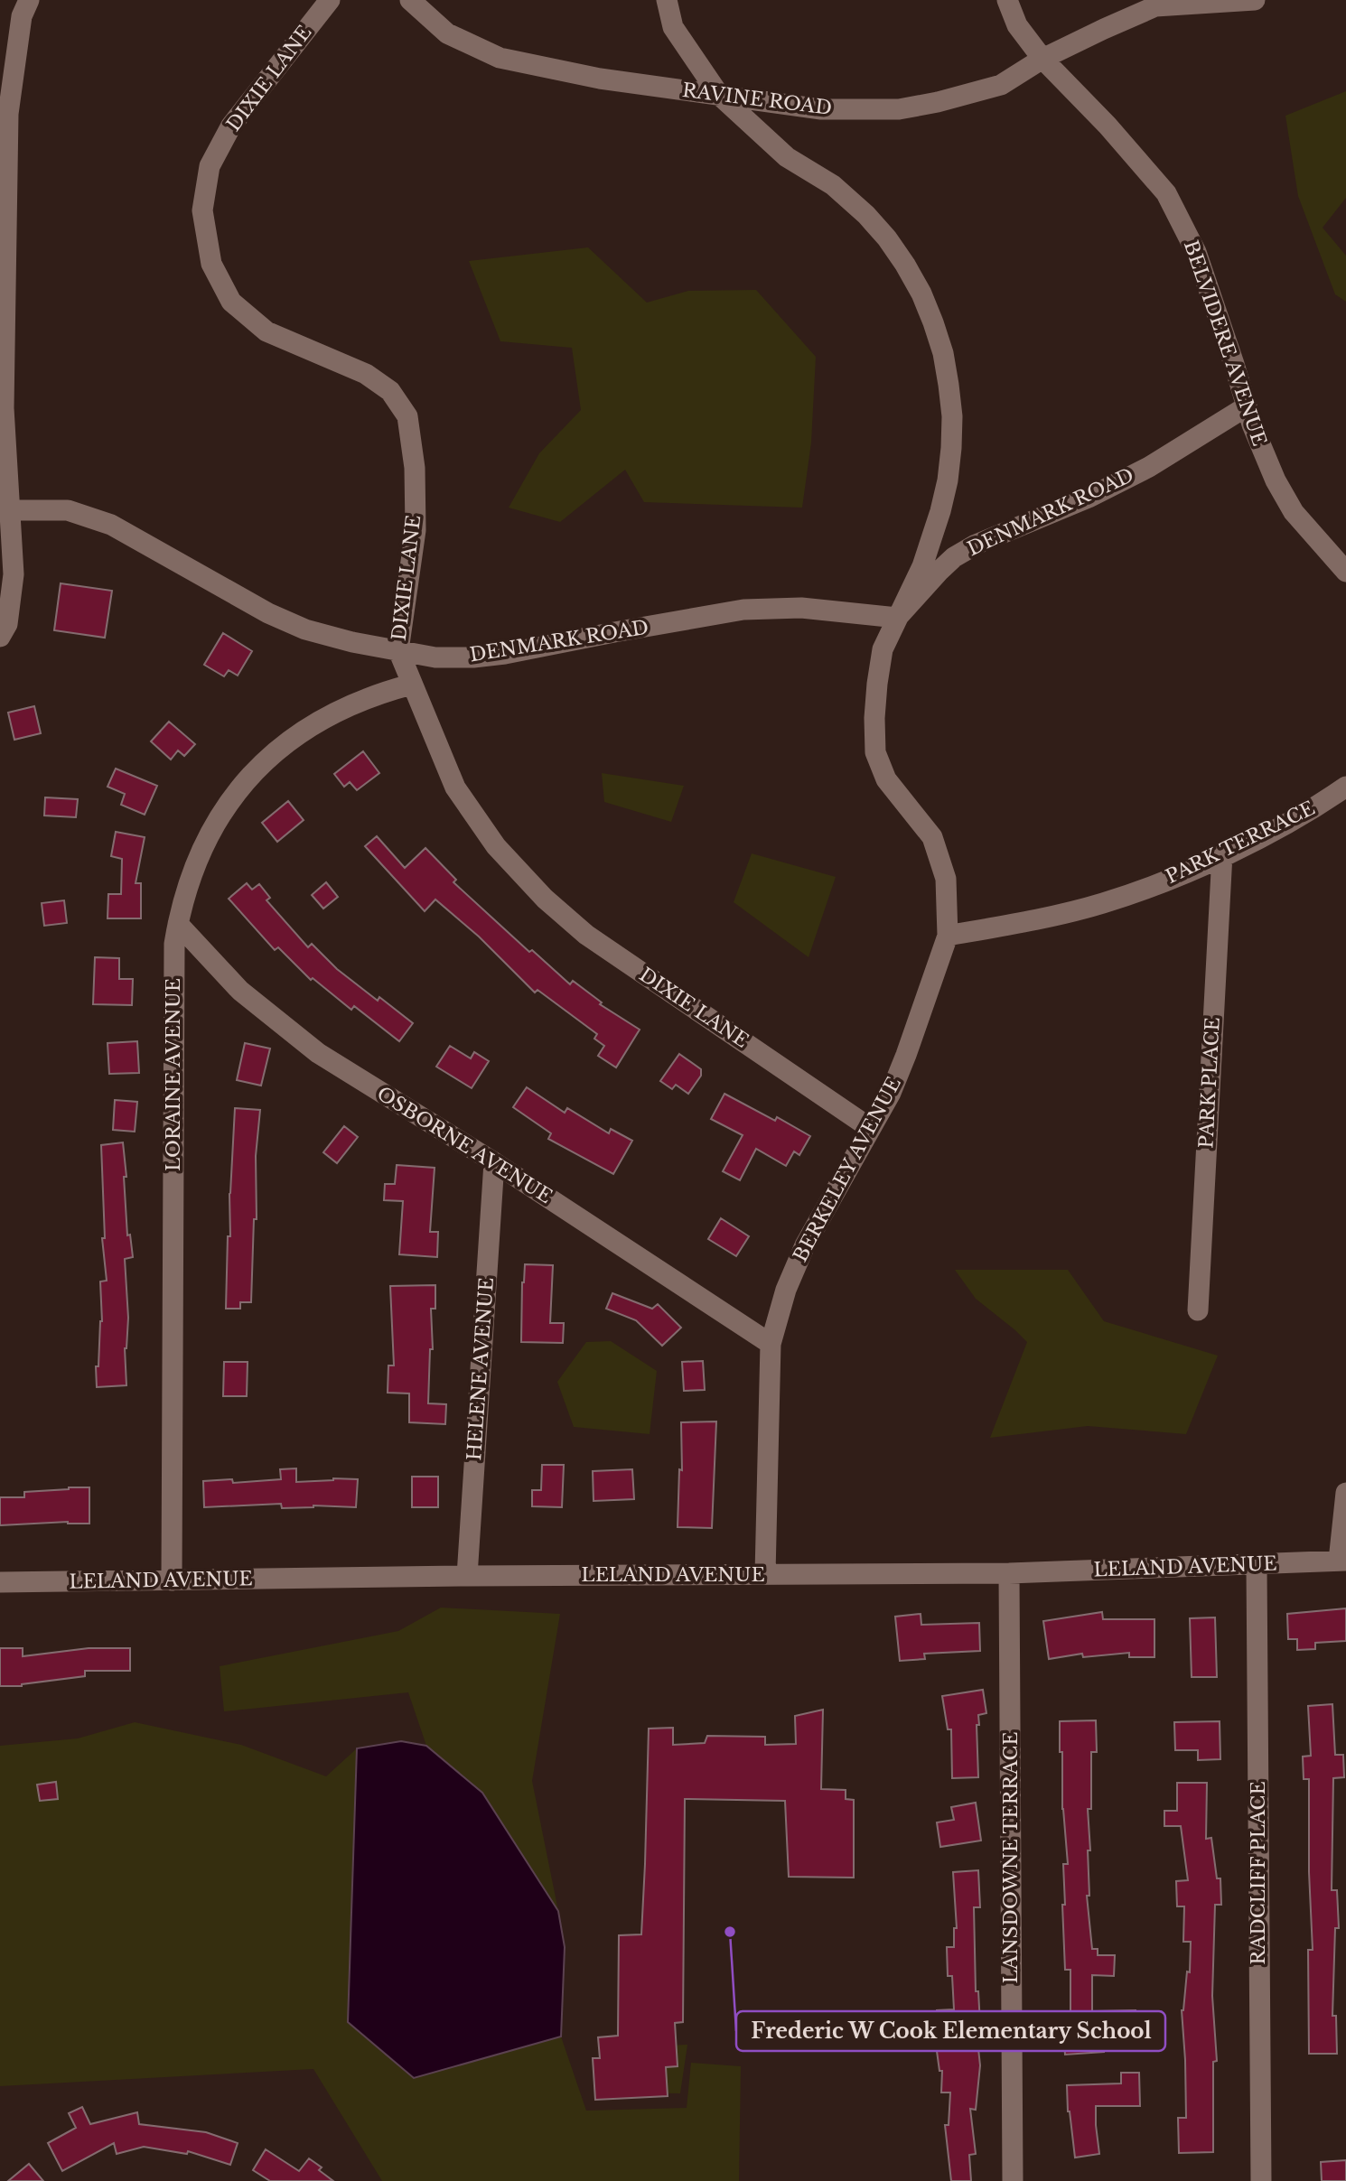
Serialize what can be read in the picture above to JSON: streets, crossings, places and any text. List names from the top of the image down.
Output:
{
  "streets": {
    "street": [
      "DIXIE LANE",
      "RAVINE ROAD",
      "BELVIDERE AVENUE",
      "DENMARK ROAD",
      "PARK TERRACE",
      "LORAINE AVENUE",
      "PARK PLACE",
      "OSBORNE AVENUE",
      "BERKELEY AVENUE",
      "HELENE AVENUE",
      "LELAND AVENUE",
      "LANSDOWNE TERRACE",
      "RADCLIFF PLACE"
    ]
  },
  "crossings": [
    ["DIXIE LANE", "DENMARK ROAD"],
    ["DIXIE LANE", "LORAINE AVENUE"],
    ["DIXIE LANE", "BERKELEY AVENUE"],
    ["RAVINE ROAD", "BELVIDERE AVENUE"],
    ["RAVINE ROAD", "BERKELEY AVENUE"],
    ["BELVIDERE AVENUE", "DENMARK ROAD"],
    ["DENMARK ROAD", "BERKELEY AVENUE"],
    ["PARK TERRACE", "PARK PLACE"],
    ["PARK TERRACE", "BERKELEY AVENUE"],
    ["LORAINE AVENUE", "OSBORNE AVENUE"],
    ["LORAINE AVENUE", "LELAND AVENUE"],
    ["OSBORNE AVENUE", "BERKELEY AVENUE"],
    ["OSBORNE AVENUE", "HELENE AVENUE"],
    ["BERKELEY AVENUE", "LELAND AVENUE"],
    ["HELENE AVENUE", "LELAND AVENUE"],
    ["LELAND AVENUE", "LANSDOWNE TERRACE"],
    ["LELAND AVENUE", "RADCLIFF PLACE"]
  ],
  "places": ["Frederic W Cook Elementary School"]
}
